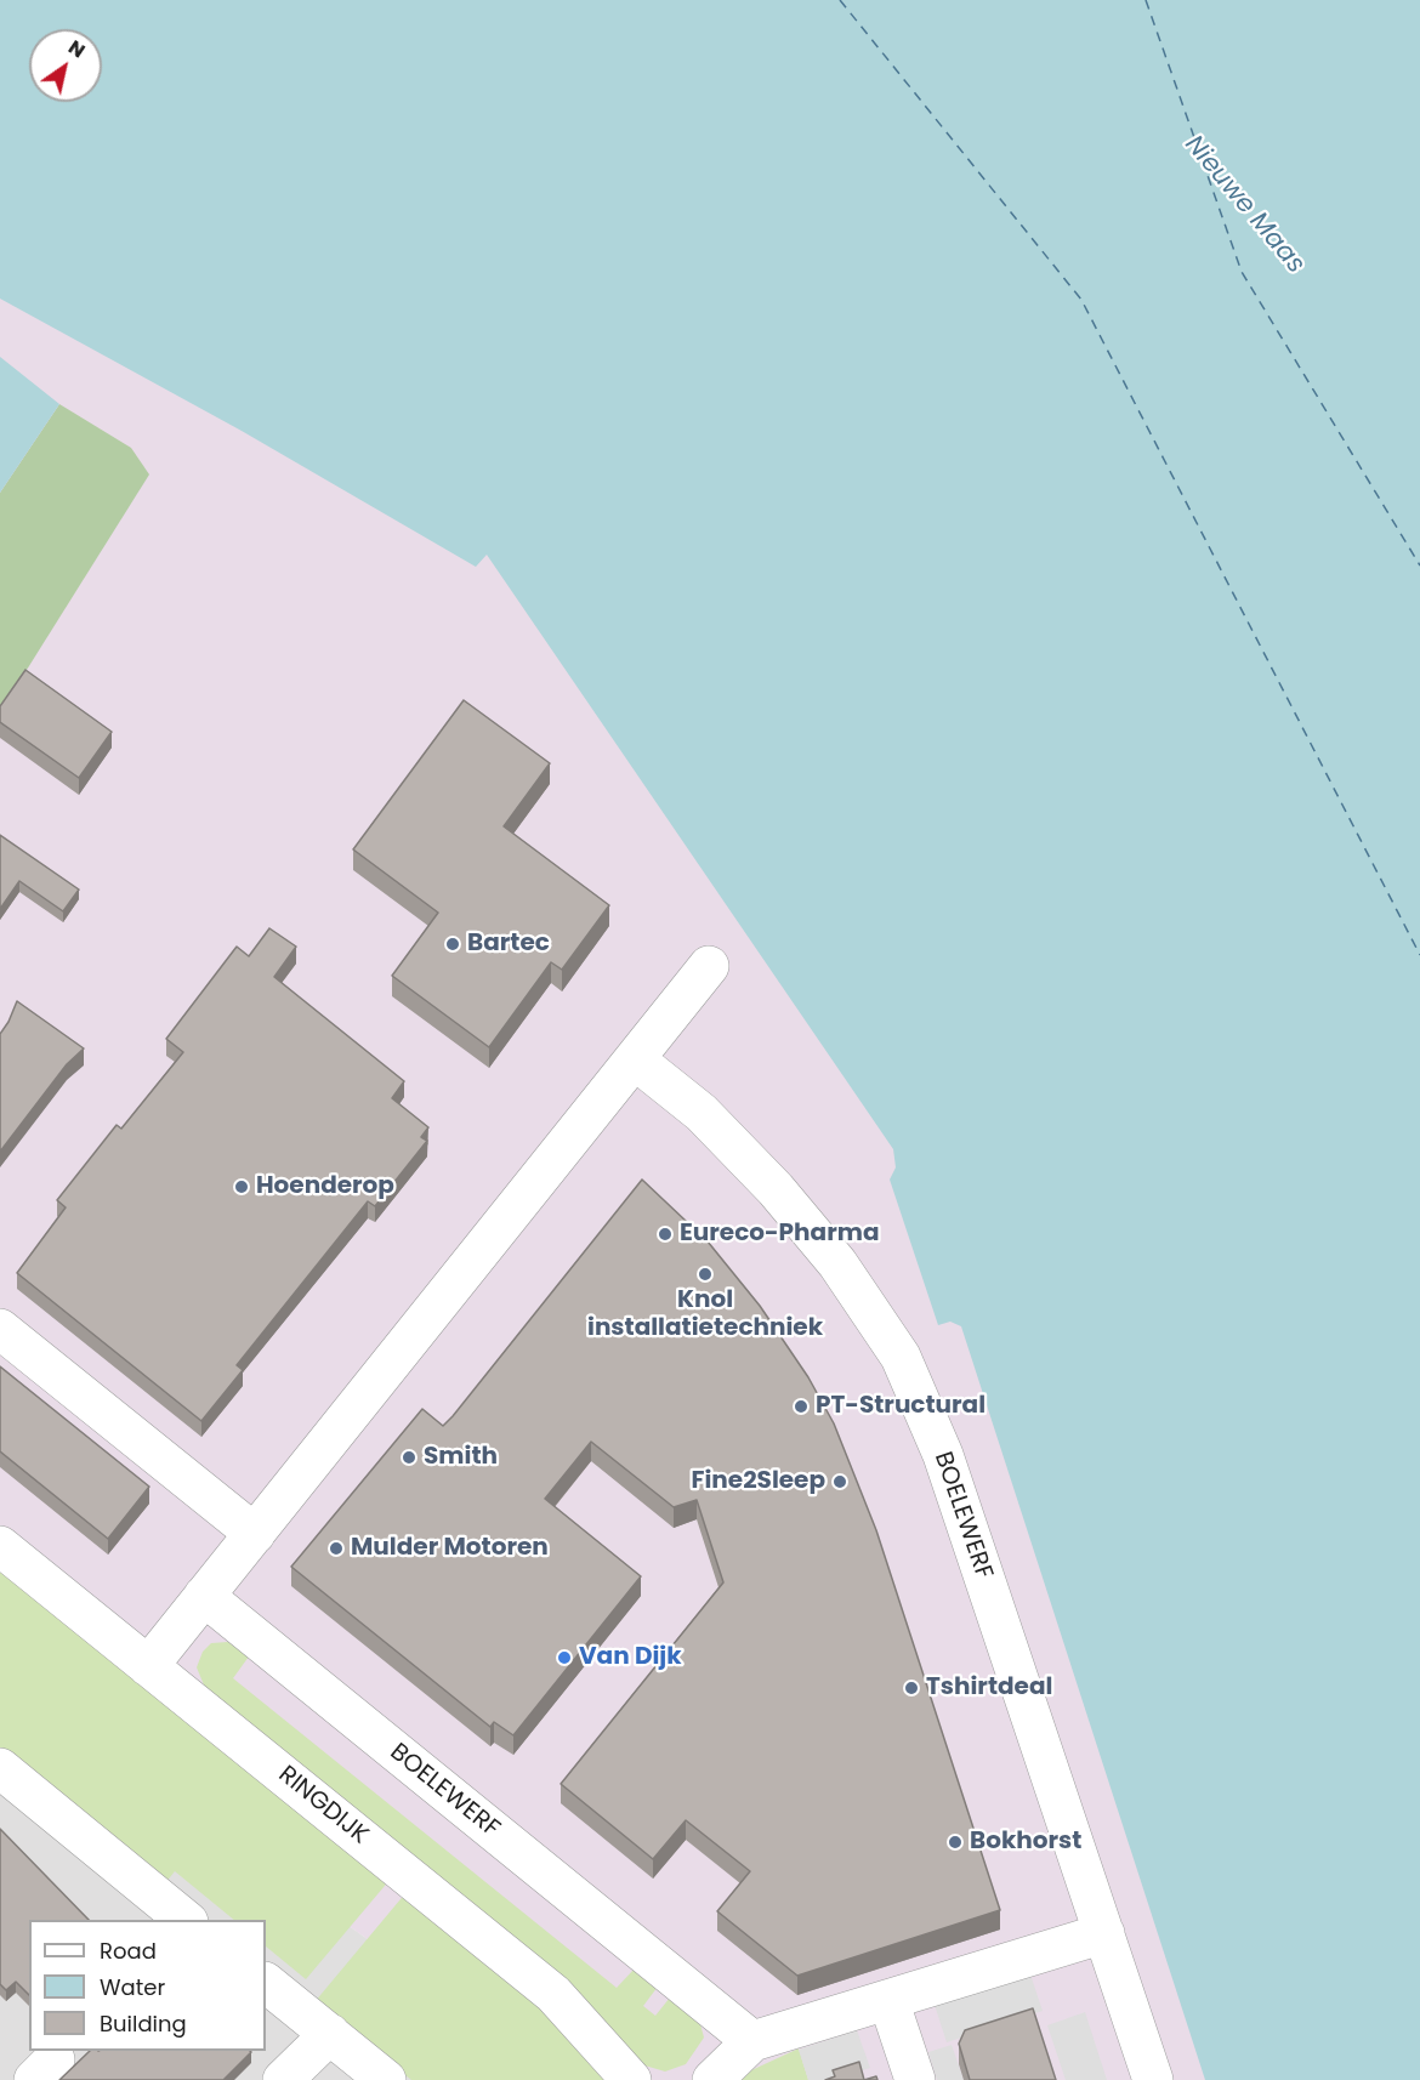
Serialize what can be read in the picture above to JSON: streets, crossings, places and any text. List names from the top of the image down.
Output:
{
  "streets": {
    "street": ["BOELEWERF", "RINGDIJK"]
  },
  "water": ["Nieuwe Maas"],
  "places": [
    "Bartec",
    "Hoenderop",
    "Eureco-Pharma",
    "Knol installatietechniek",
    "PT-Structural",
    "Smith",
    "Fine2Sleep",
    "Mulder Motoren",
    "Van Dijk",
    "Tshirtdeal",
    "Bokhorst"
  ],
  "legend": ["Road", "Water", "Building"],
  "north": "top right"
}
